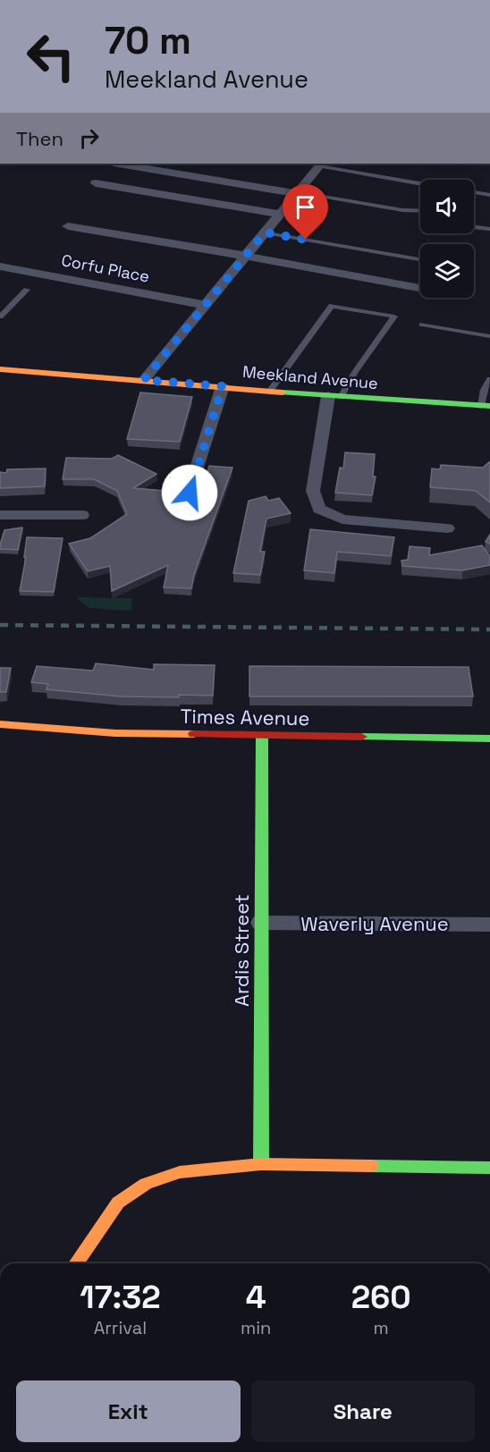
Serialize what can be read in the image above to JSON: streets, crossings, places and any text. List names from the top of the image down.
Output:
{
  "streets": {
    "street": [
      "Corfu Place",
      "Meekland Avenue",
      "Times Avenue",
      "Waverly Avenue",
      "Ardis Street"
    ]
  },
  "crossings": [
    ["Times Avenue", "Ardis Street"],
    ["Waverly Avenue", "Ardis Street"]
  ],
  "page": {
    "turn": ["70 m", "Meekland Avenue"],
    "then": "Then",
    "eta": [
      "17:32",
      "Arrival",
      "4",
      "min",
      "260",
      "m"
    ],
    "buttons": ["Exit", "Share"]
  }
}
